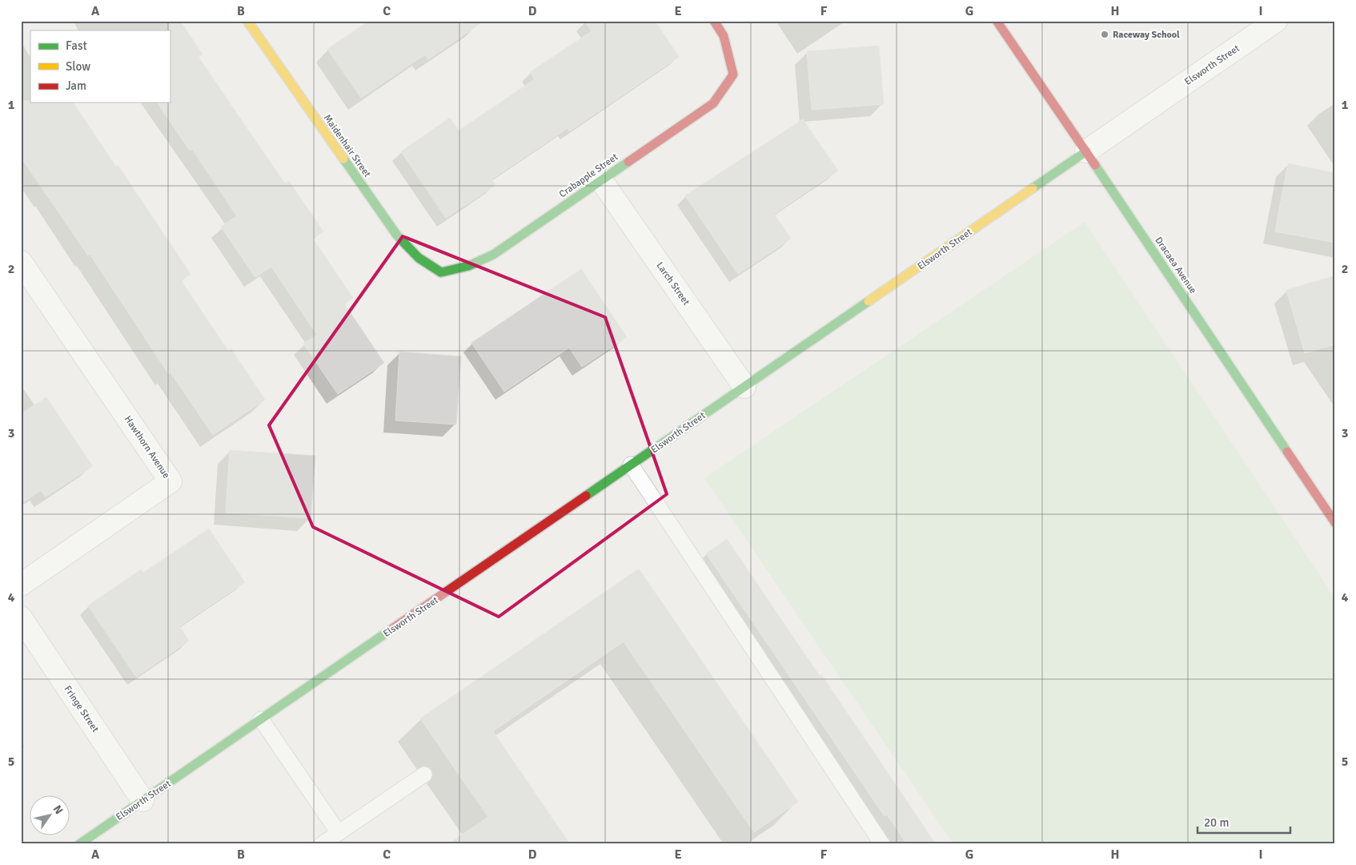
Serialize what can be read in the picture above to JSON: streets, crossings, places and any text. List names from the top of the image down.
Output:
{
  "streets": {
    "street": [
      "Elsworth Street",
      "Maidenhair Street",
      "Crabapple Street",
      "Dracaea Avenue",
      "Larch Street",
      "Hawthorn Avenue",
      "Fringe Street"
    ]
  },
  "crossings": [
    ["Elsworth Street", "Dracaea Avenue"],
    ["Elsworth Street", "Larch Street"],
    ["Elsworth Street", "Fringe Street"],
    ["Maidenhair Street", "Crabapple Street"],
    ["Crabapple Street", "Larch Street"]
  ],
  "places": ["Raceway School"],
  "legend": ["Fast", "Slow", "Jam"],
  "scale_bar": "20 m",
  "north": "top right",
  "grid": {
    "columns": [
      "A",
      "B",
      "C",
      "D",
      "E",
      "F",
      "G",
      "H",
      "I"
    ],
    "rows": [
      "1",
      "2",
      "3",
      "4",
      "5"
    ]
  }
}
